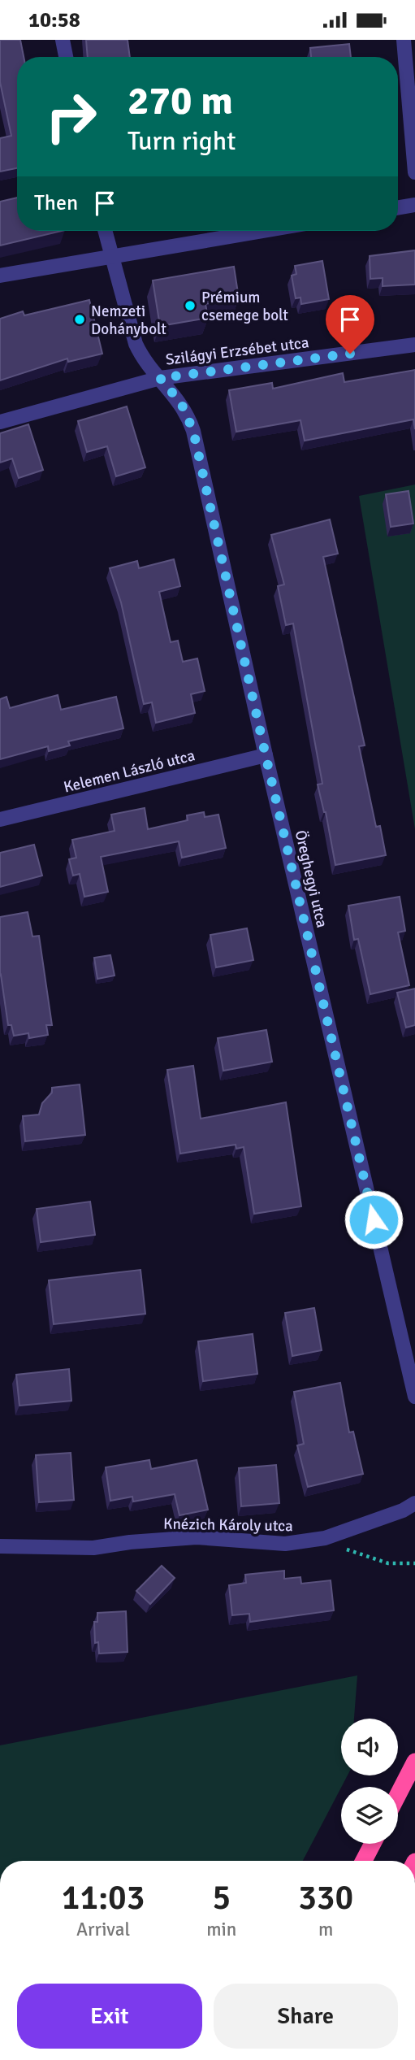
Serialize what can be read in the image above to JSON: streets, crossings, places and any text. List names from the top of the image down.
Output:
{
  "streets": {
    "street": [
      "Szilágyi Erzsébet utca",
      "Kelemen László utca",
      "Öreghegyi utca",
      "Knézich Károly utca"
    ]
  },
  "crossings": [
    ["Szilágyi Erzsébet utca", "Öreghegyi utca"],
    ["Kelemen László utca", "Öreghegyi utca"]
  ],
  "places": ["Prémium csemege bolt", "Nemzeti Dohánybolt"],
  "page": {
    "status": "10:58",
    "turn": ["270 m", "Turn right"],
    "then": "Then",
    "eta": [
      "11:03",
      "Arrival",
      "5",
      "min",
      "330",
      "m"
    ],
    "buttons": ["Exit", "Share"]
  }
}
